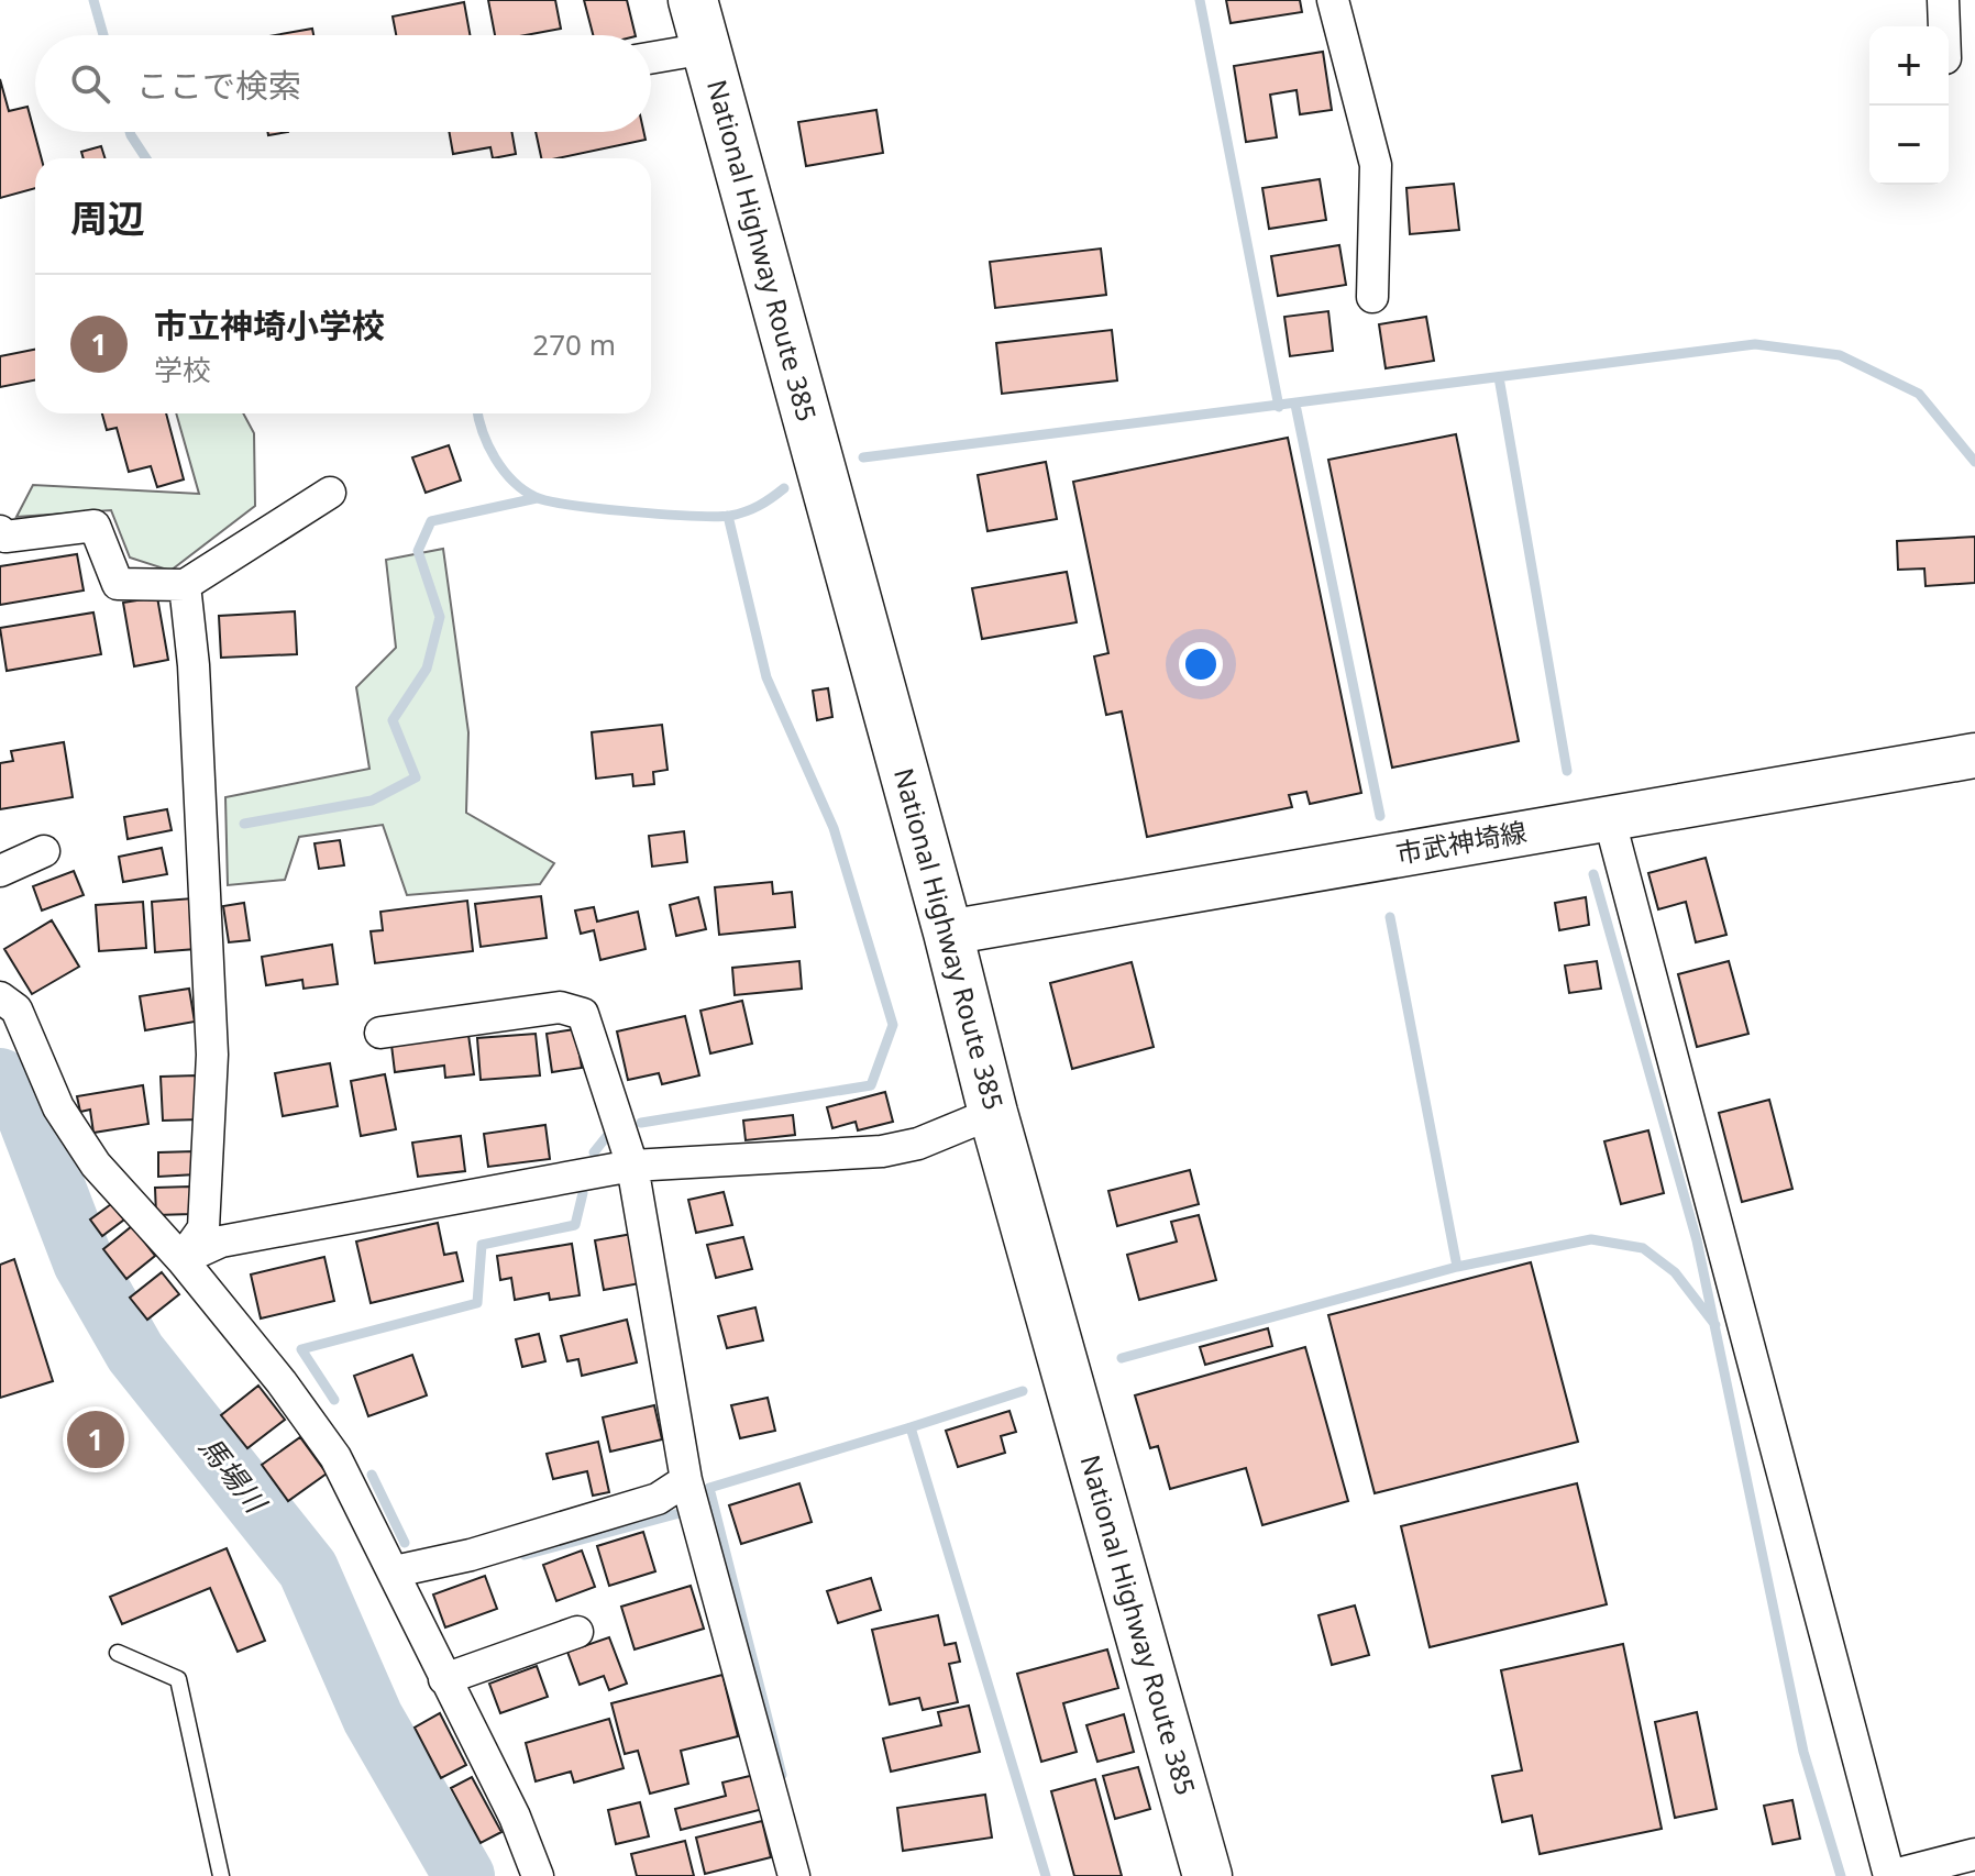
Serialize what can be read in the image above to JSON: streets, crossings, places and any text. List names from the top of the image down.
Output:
{
  "streets": {
    "highway": ["National Highway Route 385"],
    "main road": ["市武神埼線"]
  },
  "crossings": [
    ["National Highway Route 385", "市武神埼線"]
  ],
  "water": ["馬場川"],
  "page": {
    "map_buttons": ["+", "−"],
    "search": "ここで検索",
    "heading": "周辺",
    "list": [
      {
        "mark": "1",
        "name": "市立神埼小学校",
        "note": "学校",
        "value": "270 m"
      }
    ],
    "pins": "1"
  }
}
